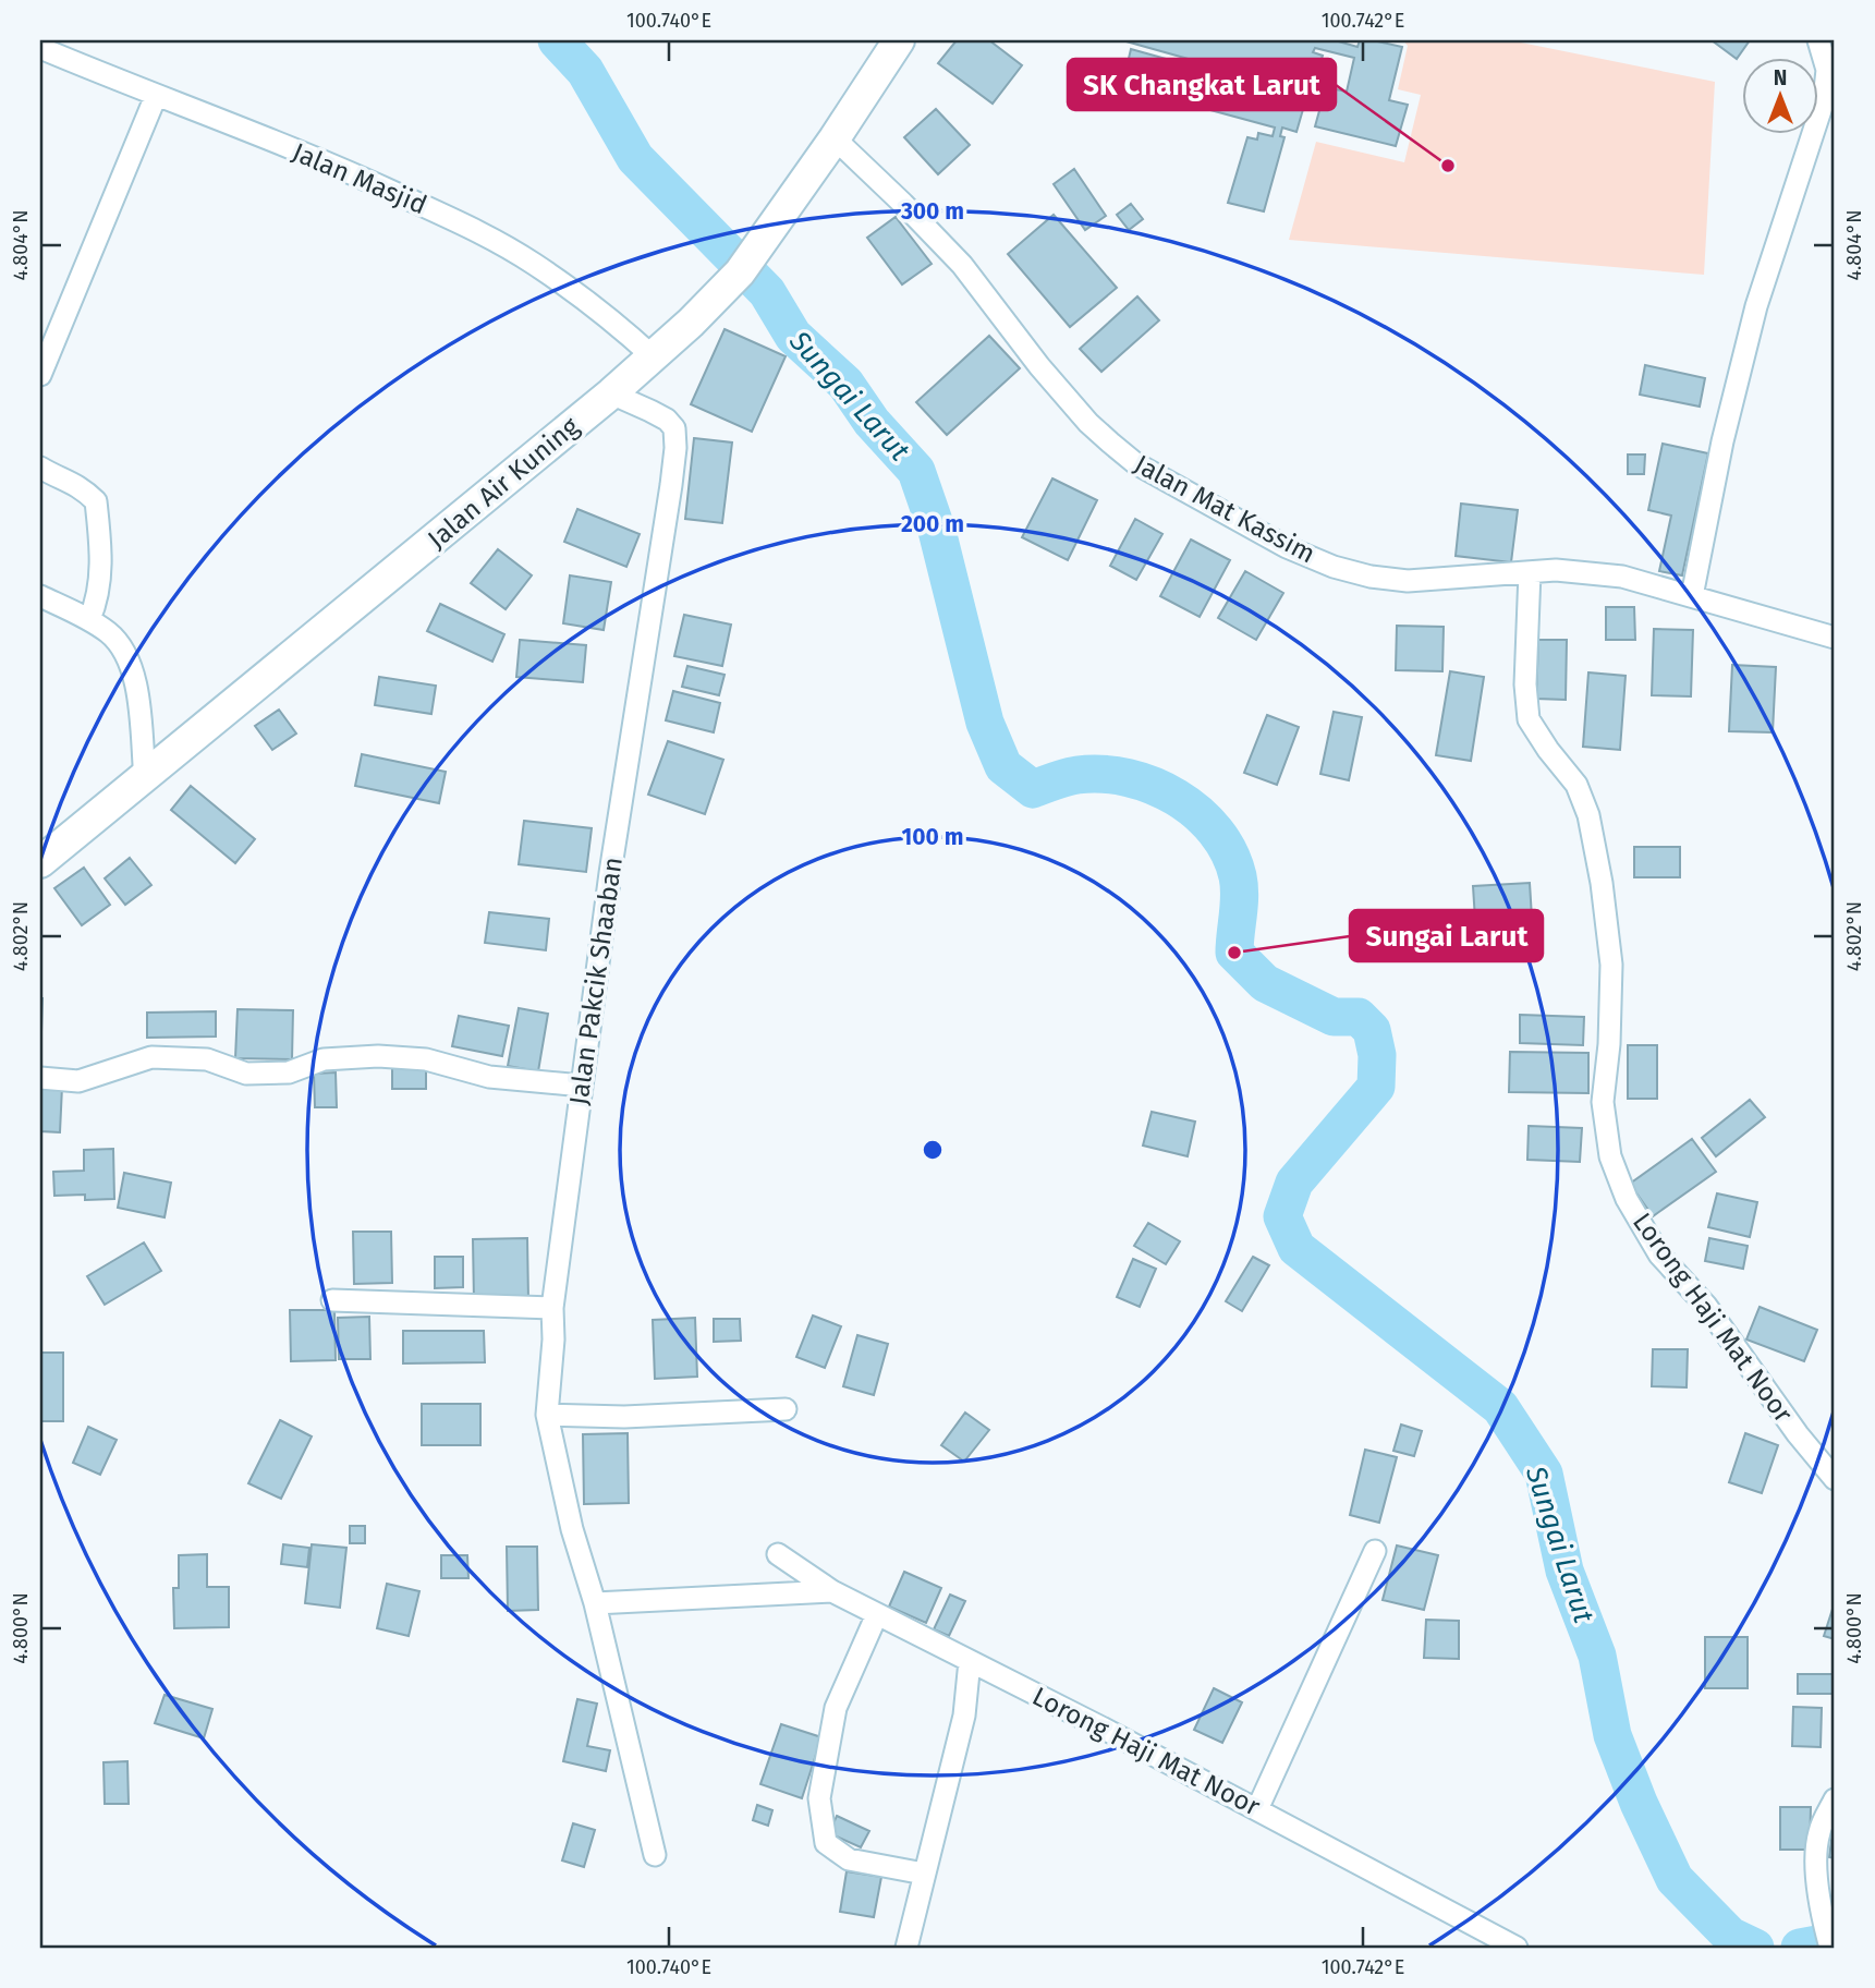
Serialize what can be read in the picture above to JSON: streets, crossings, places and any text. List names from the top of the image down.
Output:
{
  "streets": {
    "main road": ["Jalan Air Kuning"],
    "street": [
      "Jalan Masjid",
      "Jalan Mat Kassim",
      "Jalan Pakcik Shaaban",
      "Lorong Haji Mat Noor"
    ]
  },
  "crossings": [
    ["Jalan Masjid", "Jalan Air Kuning"],
    ["Jalan Air Kuning", "Jalan Mat Kassim"],
    ["Jalan Air Kuning", "Jalan Pakcik Shaaban"],
    ["Jalan Mat Kassim", "Lorong Haji Mat Noor"]
  ],
  "water": ["Sungai Larut"],
  "places": ["SK Changkat Larut", "Sungai Larut"],
  "north": "top",
  "coordinates": [
    "100.740°E",
    "100.742°E",
    "4.804°N",
    "4.802°N",
    "4.800°N"
  ],
  "rings": ["300 m", "200 m", "100 m"]
}
